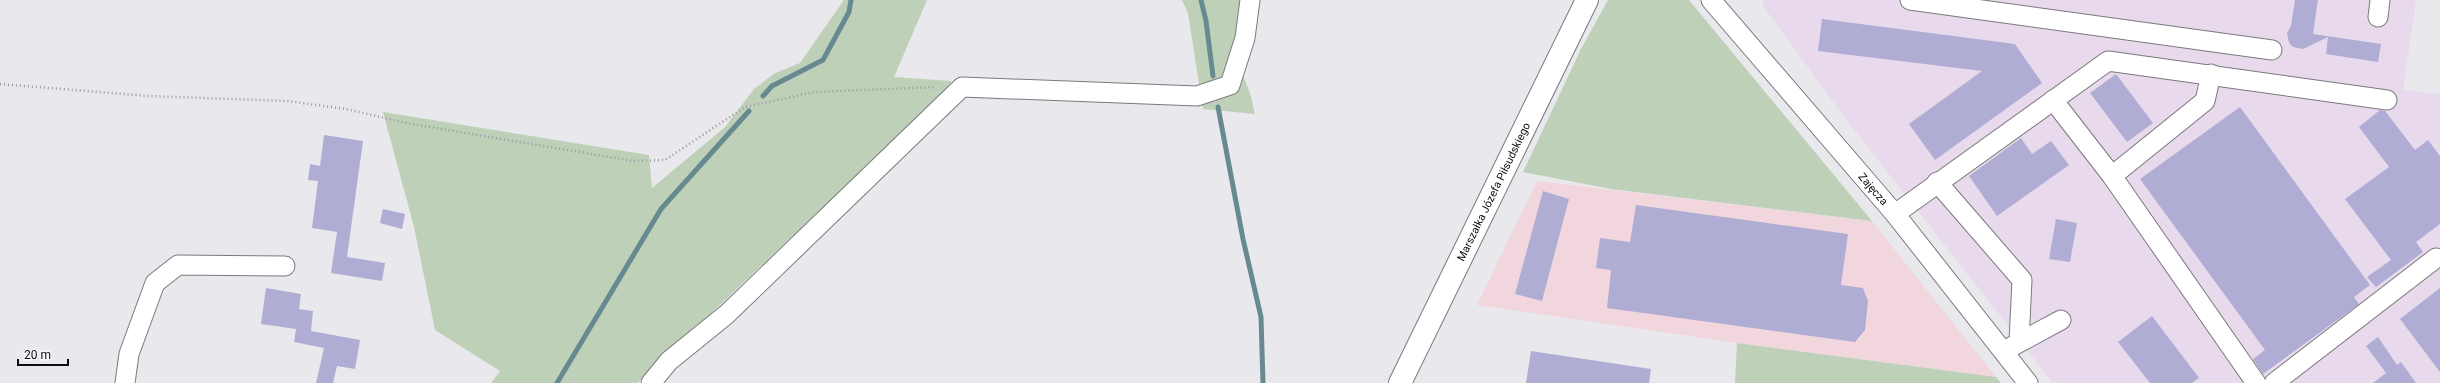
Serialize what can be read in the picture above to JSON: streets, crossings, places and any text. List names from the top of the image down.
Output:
{
  "streets": {
    "highway": ["Marszałka Józefa Piłsudskiego"],
    "street": ["Zajęcza"]
  },
  "scale_bar": "20 m"
}
